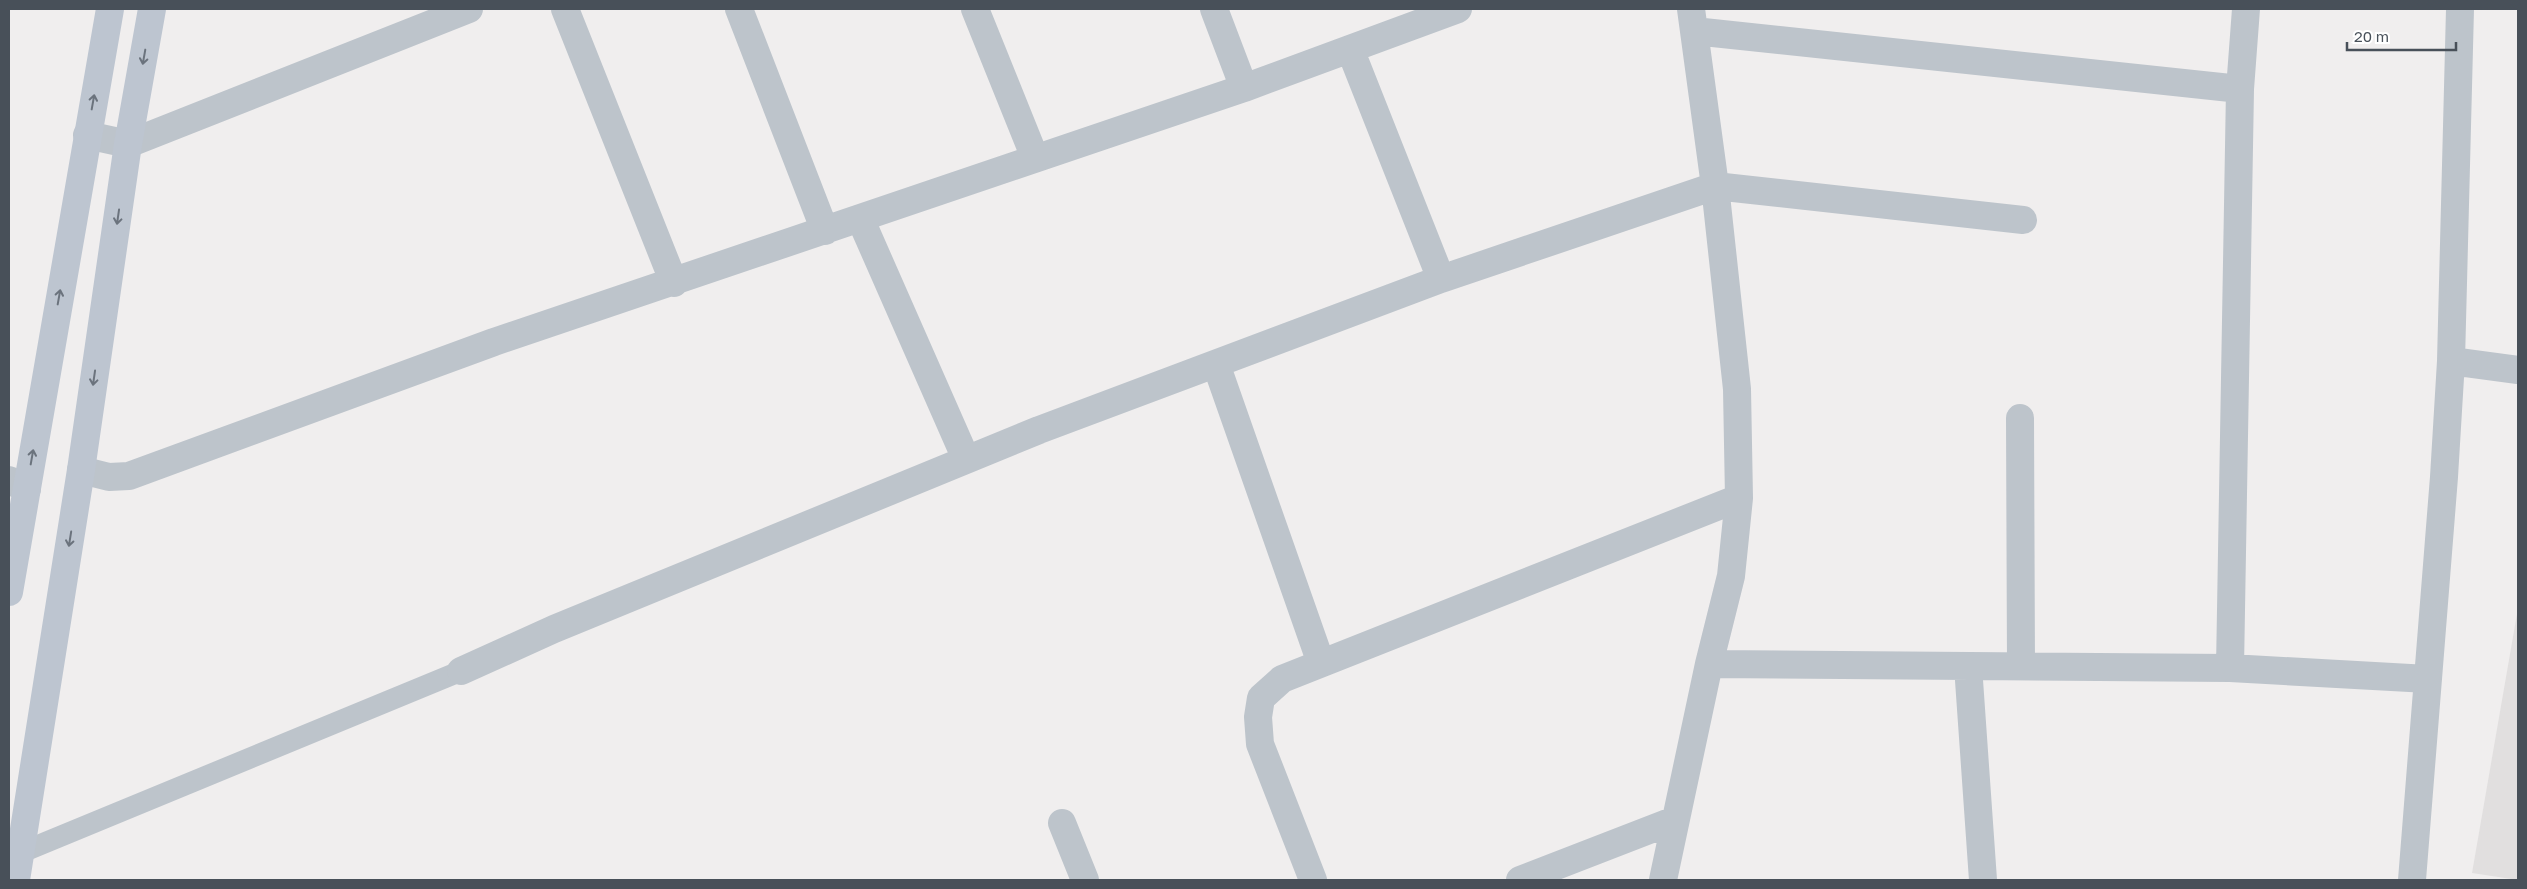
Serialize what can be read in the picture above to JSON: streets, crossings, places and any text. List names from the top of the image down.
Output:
{
  "scale_bar": "20 m"
}
